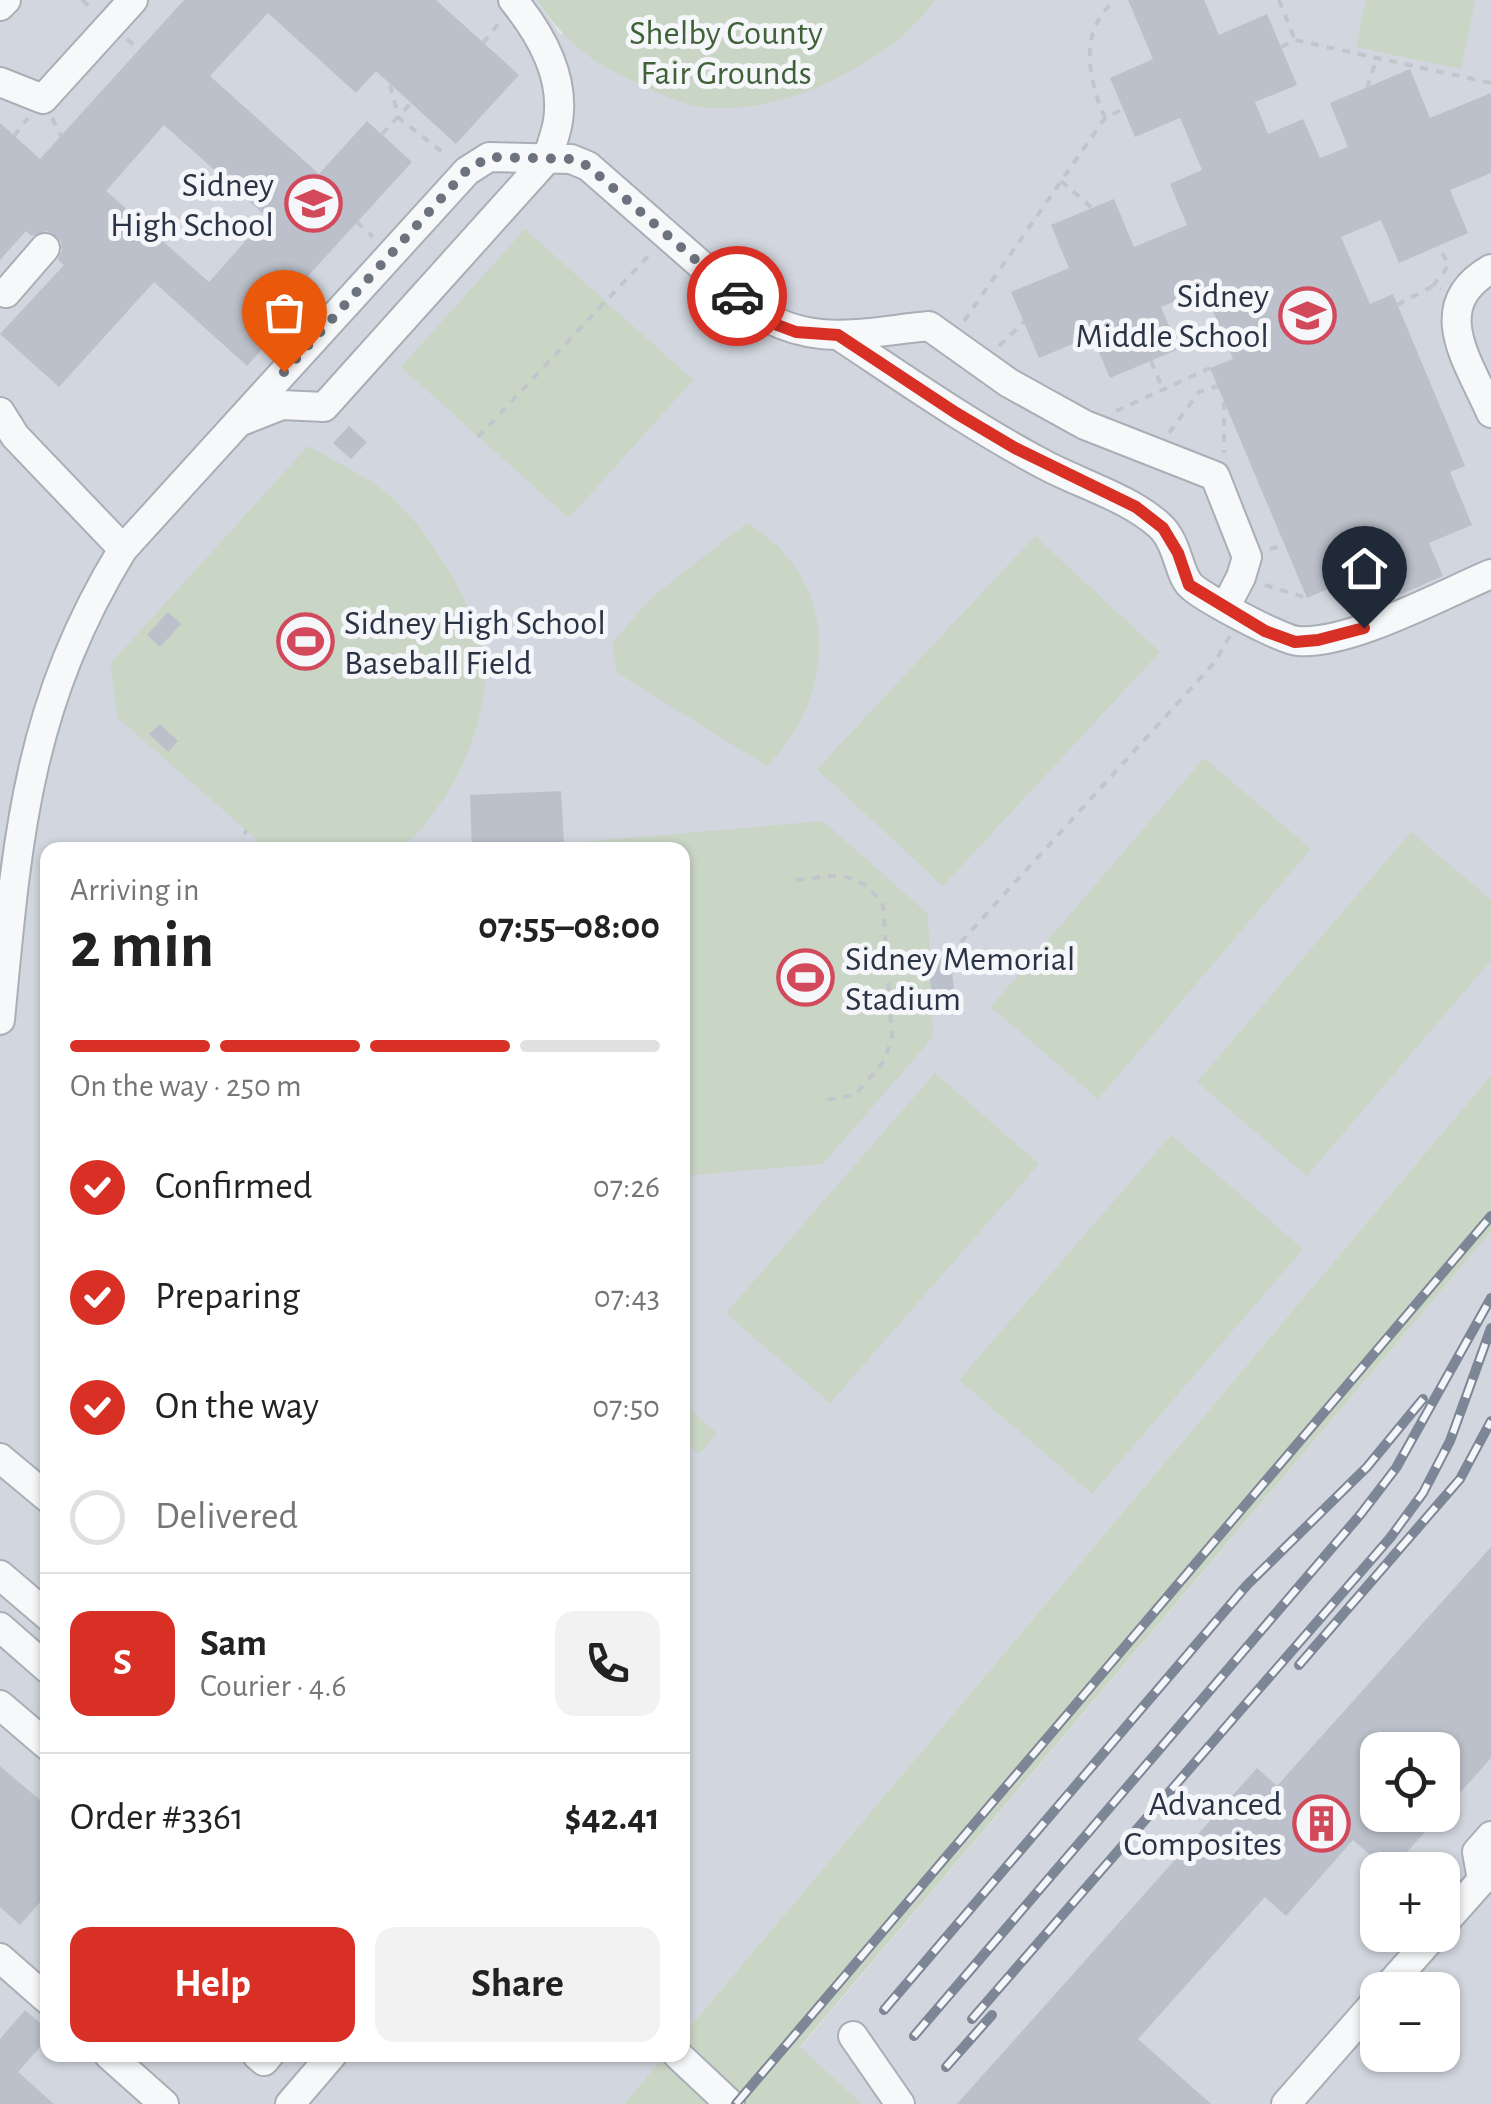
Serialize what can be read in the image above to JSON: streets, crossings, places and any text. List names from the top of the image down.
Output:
{
  "parks": ["Shelby County Fair Grounds"],
  "places": {
    "school or university": ["Sidney High School", "Sidney Middle School"],
    "sports": ["Sidney High School Baseball Field", "Sidney Memorial Stadium"],
    "building": ["Advanced Composites"]
  },
  "page": {
    "heading": ["2 min", "Arriving in", "07:55–08:00"],
    "panel": [
      "Sam",
      "Courier · 4.6",
      "Order #3361",
      "$42.41"
    ],
    "bar": "On the way · 250 m",
    "list": [
      ["Confirmed", "07:26"],
      ["Preparing", "07:43"],
      ["On the way", "07:50"],
      "Delivered"
    ],
    "round": "S",
    "map_buttons": ["+", "−"],
    "buttons": ["Help", "Share"]
  }
}
